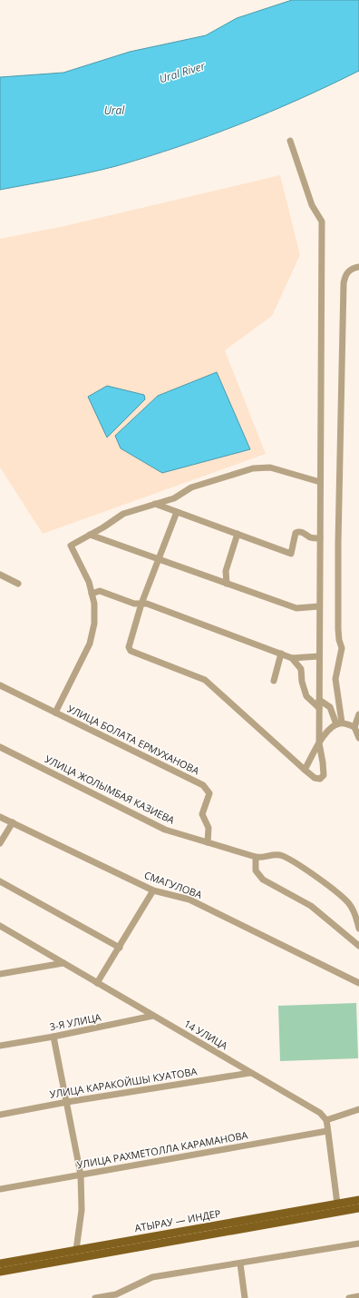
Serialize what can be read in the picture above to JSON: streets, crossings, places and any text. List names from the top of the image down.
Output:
{
  "streets": {
    "main road": ["АТЫРАУ — ИНДЕР"],
    "street": [
      "УЛИЦА БОЛАТА ЕРМУХАНОВА",
      "УЛИЦА ЖОЛЫМБАЯ КАЗИЕВА",
      "СМАГУЛОВА",
      "3-Я УЛИЦА",
      "14 УЛИЦА",
      "УЛИЦА КАРАКОЙШЫ КУАТОВА",
      "УЛИЦА РАХМЕТОЛЛА КАРАМАНОВА"
    ]
  },
  "crossings": [
    ["УЛИЦА БОЛАТА ЕРМУХАНОВА", "УЛИЦА ЖОЛЫМБАЯ КАЗИЕВА"],
    ["3-Я УЛИЦА", "14 УЛИЦА"],
    ["14 УЛИЦА", "УЛИЦА КАРАКОЙШЫ КУАТОВА"]
  ],
  "water": ["Ural River", "Ural"]
}
